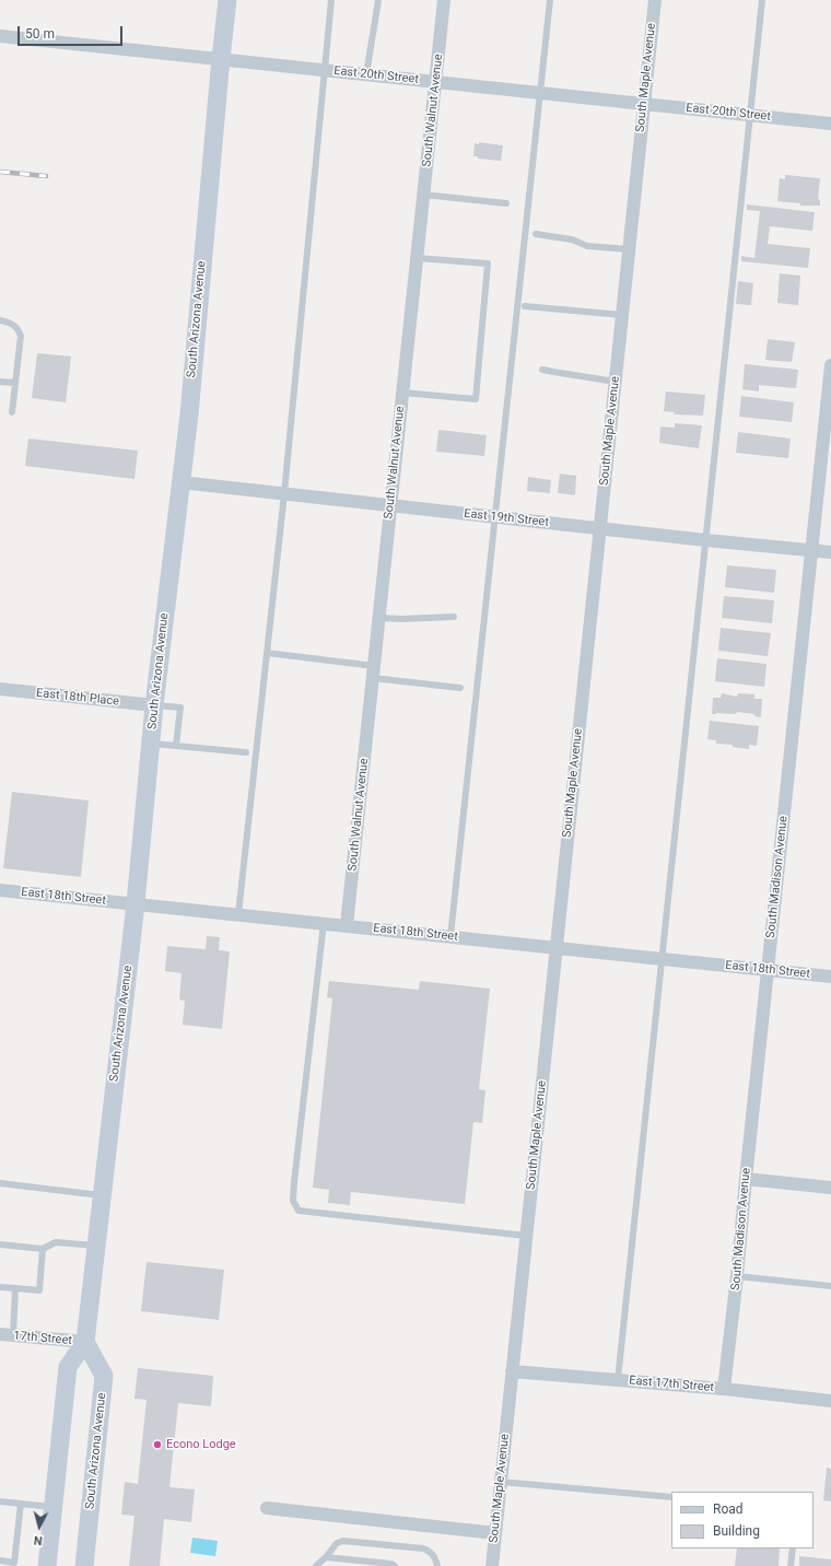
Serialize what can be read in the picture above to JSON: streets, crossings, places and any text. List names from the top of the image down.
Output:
{
  "streets": {
    "street": [
      "East 20th Street",
      "South Maple Avenue",
      "South Walnut Avenue",
      "South Arizona Avenue",
      "East 19th Street",
      "East 18th Place",
      "South Madison Avenue",
      "East 18th Street",
      "17th Street",
      "East 17th Street"
    ]
  },
  "crossings": [
    ["East 20th Street", "South Maple Avenue"],
    ["East 20th Street", "South Walnut Avenue"],
    ["East 20th Street", "South Arizona Avenue"],
    ["South Maple Avenue", "East 19th Street"],
    ["South Maple Avenue", "East 18th Street"],
    ["South Maple Avenue", "East 17th Street"],
    ["South Walnut Avenue", "East 19th Street"],
    ["South Walnut Avenue", "East 18th Street"],
    ["South Arizona Avenue", "East 19th Street"],
    ["South Arizona Avenue", "East 18th Place"],
    ["South Arizona Avenue", "East 18th Street"],
    ["South Arizona Avenue", "17th Street"],
    ["East 19th Street", "South Madison Avenue"],
    ["South Madison Avenue", "East 18th Street"],
    ["South Madison Avenue", "East 17th Street"]
  ],
  "places": ["Econo Lodge"],
  "legend": ["Road", "Building"],
  "scale_bar": "50 m",
  "north": "bottom"
}
